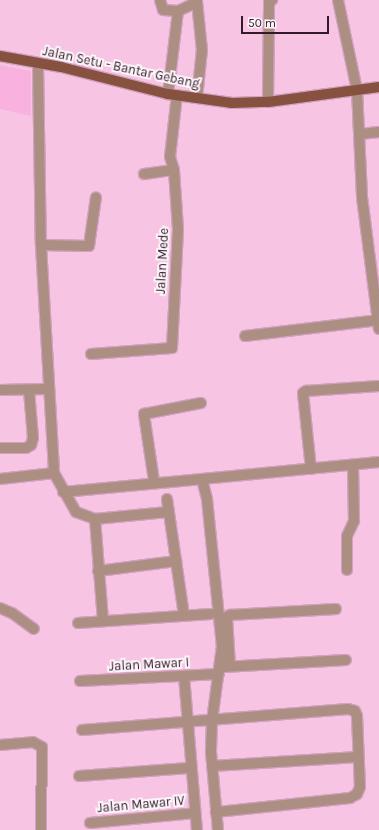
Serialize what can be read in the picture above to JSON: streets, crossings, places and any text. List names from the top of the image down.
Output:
{
  "streets": {
    "main road": ["Jalan Setu - Bantar Gebang"],
    "street": ["Jalan Mede", "Jalan Mawar I", "Jalan Mawar IV"]
  },
  "crossings": [
    ["Jalan Setu - Bantar Gebang", "Jalan Mede"]
  ],
  "scale_bar": "50 m"
}
